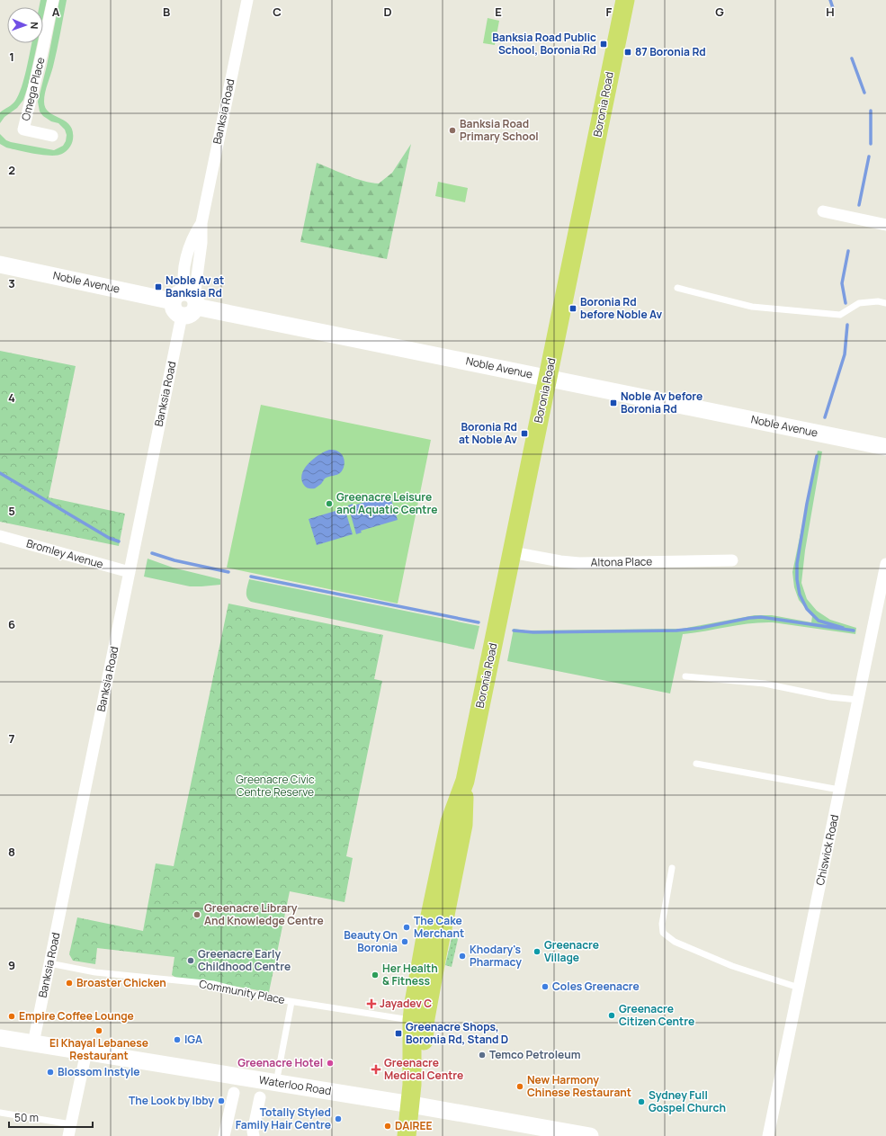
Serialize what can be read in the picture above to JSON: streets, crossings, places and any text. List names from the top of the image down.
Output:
{
  "streets": {
    "main road": ["Boronia Road"],
    "street": [
      "Omega Place",
      "Banksia Road",
      "Noble Avenue",
      "Bromley Avenue",
      "Altona Place",
      "Chiswick Road",
      "Waterloo Road"
    ],
    "lane": ["Community Place"]
  },
  "crossings": [
    ["Boronia Road", "Noble Avenue"],
    ["Boronia Road", "Altona Place"],
    ["Boronia Road", "Community Place"],
    ["Boronia Road", "Waterloo Road"],
    ["Banksia Road", "Noble Avenue"],
    ["Banksia Road", "Bromley Avenue"],
    ["Banksia Road", "Community Place"],
    ["Banksia Road", "Waterloo Road"]
  ],
  "parks": ["Greenacre Civic Centre Reserve"],
  "places": {
    "transit": [
      "Banksia Road Public School, Boronia Rd",
      "87 Boronia Rd",
      "Noble Av at Banksia Rd",
      "Boronia Rd before Noble Av",
      "Noble Av before Boronia Rd",
      "Boronia Rd at Noble Av",
      "Greenacre Shops, Boronia Rd, Stand D"
    ],
    "other": [
      "Banksia Road Primary School",
      "Greenacre Leisure and Aquatic Centre",
      "Greenacre Library And Knowledge Centre",
      "The Cake Merchant",
      "Beauty On Boronia",
      "Greenacre Village",
      "Khodary's Pharmacy",
      "Greenacre Early Childhood Centre",
      "Her Health & Fitness",
      "Broaster Chicken",
      "Coles Greenacre",
      "Greenacre Citizen Centre",
      "Empire Coffee Lounge",
      "El Khayal Lebanese Restaurant",
      "IGA",
      "Temco Petroleum",
      "Greenacre Hotel",
      "Blossom Instyle",
      "New Harmony Chinese Restaurant",
      "The Look by Ibby",
      "Sydney Full Gospel Church",
      "Totally Styled Family Hair Centre",
      "DAIREE"
    ],
    "health": ["Jayadev C", "Greenacre Medical Centre"]
  },
  "scale_bar": "50 m",
  "north": "right",
  "grid": {
    "columns": [
      "A",
      "B",
      "C",
      "D",
      "E",
      "F",
      "G",
      "H"
    ],
    "rows": [
      "1",
      "2",
      "3",
      "4",
      "5",
      "6",
      "7",
      "8",
      "9"
    ]
  }
}
